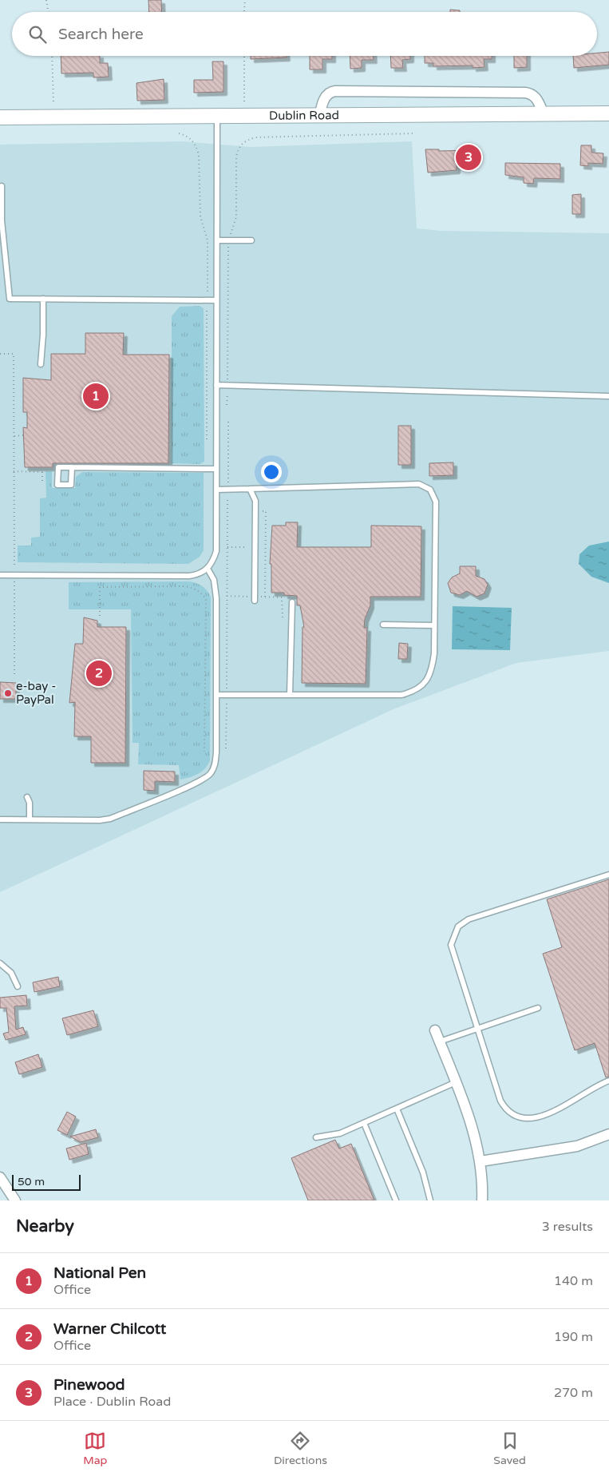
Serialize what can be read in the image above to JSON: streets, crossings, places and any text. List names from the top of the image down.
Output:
{
  "streets": {
    "main road": ["Dublin Road"]
  },
  "places": ["e-bay - PayPal"],
  "scale_bar": "50 m",
  "page": {
    "search": "Search here",
    "pins": ["3", "1", "2"],
    "scale": "50 m",
    "heading": ["Nearby", "3 results"],
    "list": [
      {
        "mark": "1",
        "name": "National Pen",
        "note": "Office",
        "value": "140 m"
      },
      {
        "mark": "2",
        "name": "Warner Chilcott",
        "note": "Office",
        "value": "190 m"
      },
      {
        "mark": "3",
        "name": "Pinewood",
        "note": "Place · Dublin Road",
        "value": "270 m"
      }
    ],
    "nav": ["Map", "Directions", "Saved"]
  }
}
